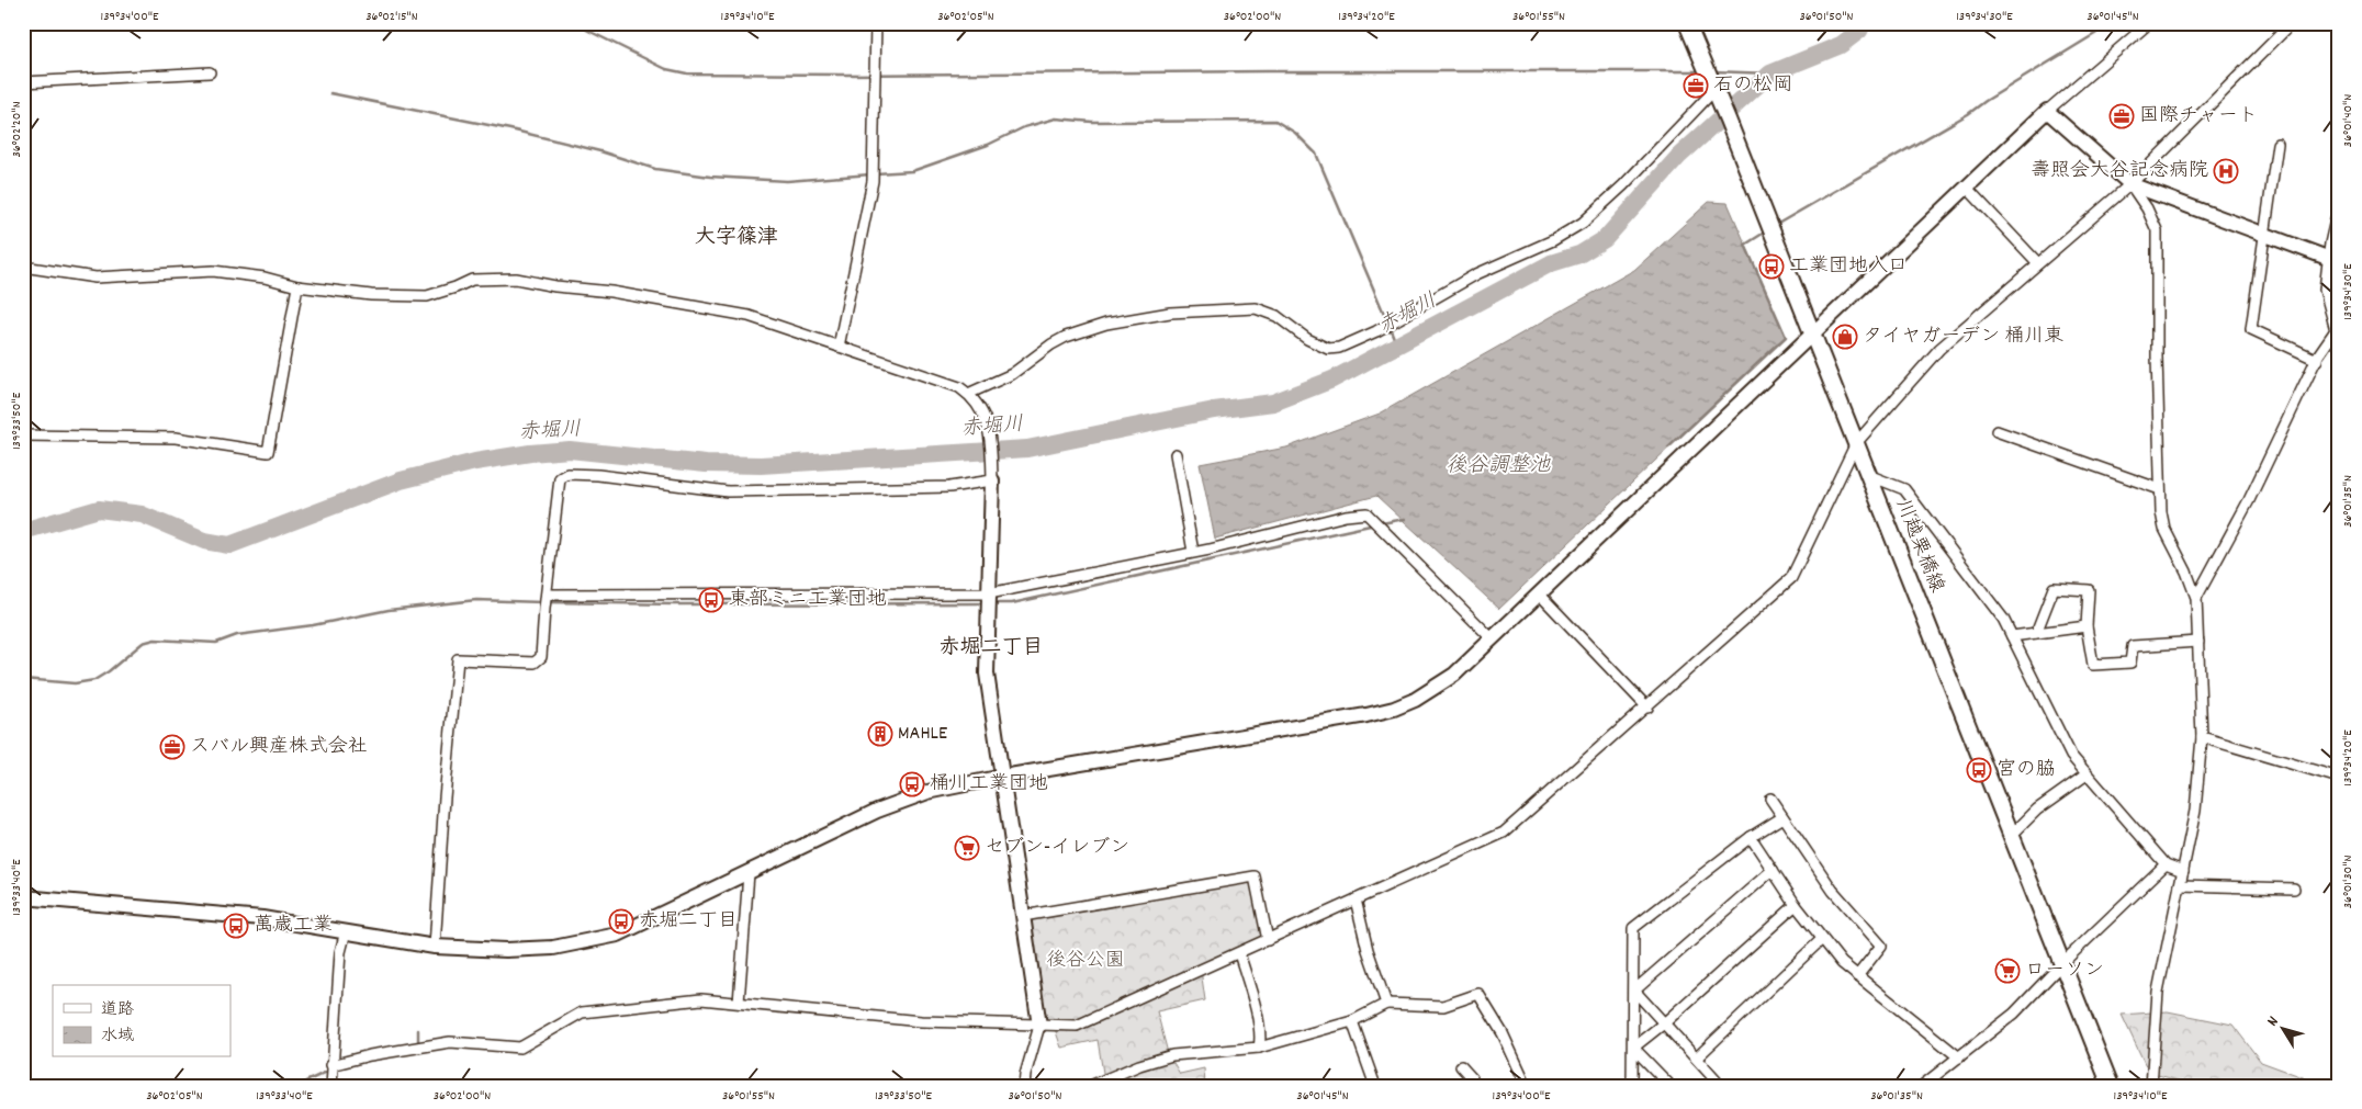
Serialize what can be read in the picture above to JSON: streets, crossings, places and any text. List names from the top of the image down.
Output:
{
  "streets": {
    "main road": ["川越栗橋線"]
  },
  "districts": ["大字篠津", "赤堀二丁目"],
  "water": ["赤堀川", "後谷調整池"],
  "parks": ["後谷公園"],
  "places": {
    "office": ["石の松岡", "国際チャート", "スバル興産株式会社"],
    "hospital": ["壽照会大谷記念病院"],
    "bus stop": [
      "工業団地入口",
      "東部ミニ工業団地",
      "宮の脇",
      "桶川工業団地",
      "赤堀二丁目",
      "萬歳工業"
    ],
    "shop": ["タイヤガーデン 桶川東"],
    "building": ["MAHLE"],
    "supermarket": ["セブン-イレブン", "ローソン"]
  },
  "legend": ["道路", "水域"],
  "north": "top left",
  "coordinates": [
    "139°34'00\"E",
    "36°02'15\"N",
    "139°34'10\"E",
    "36°02'05\"N",
    "36°02'00\"N",
    "139°34'20\"E",
    "36°01'55\"N",
    "36°01'50\"N",
    "139°34'30\"E",
    "36°01'45\"N",
    "36°01'40\"N",
    "36°02'20\"N",
    "139°33'50\"E",
    "36°01'35\"N",
    "36°01'30\"N",
    "139°33'40\"E"
  ]
}
